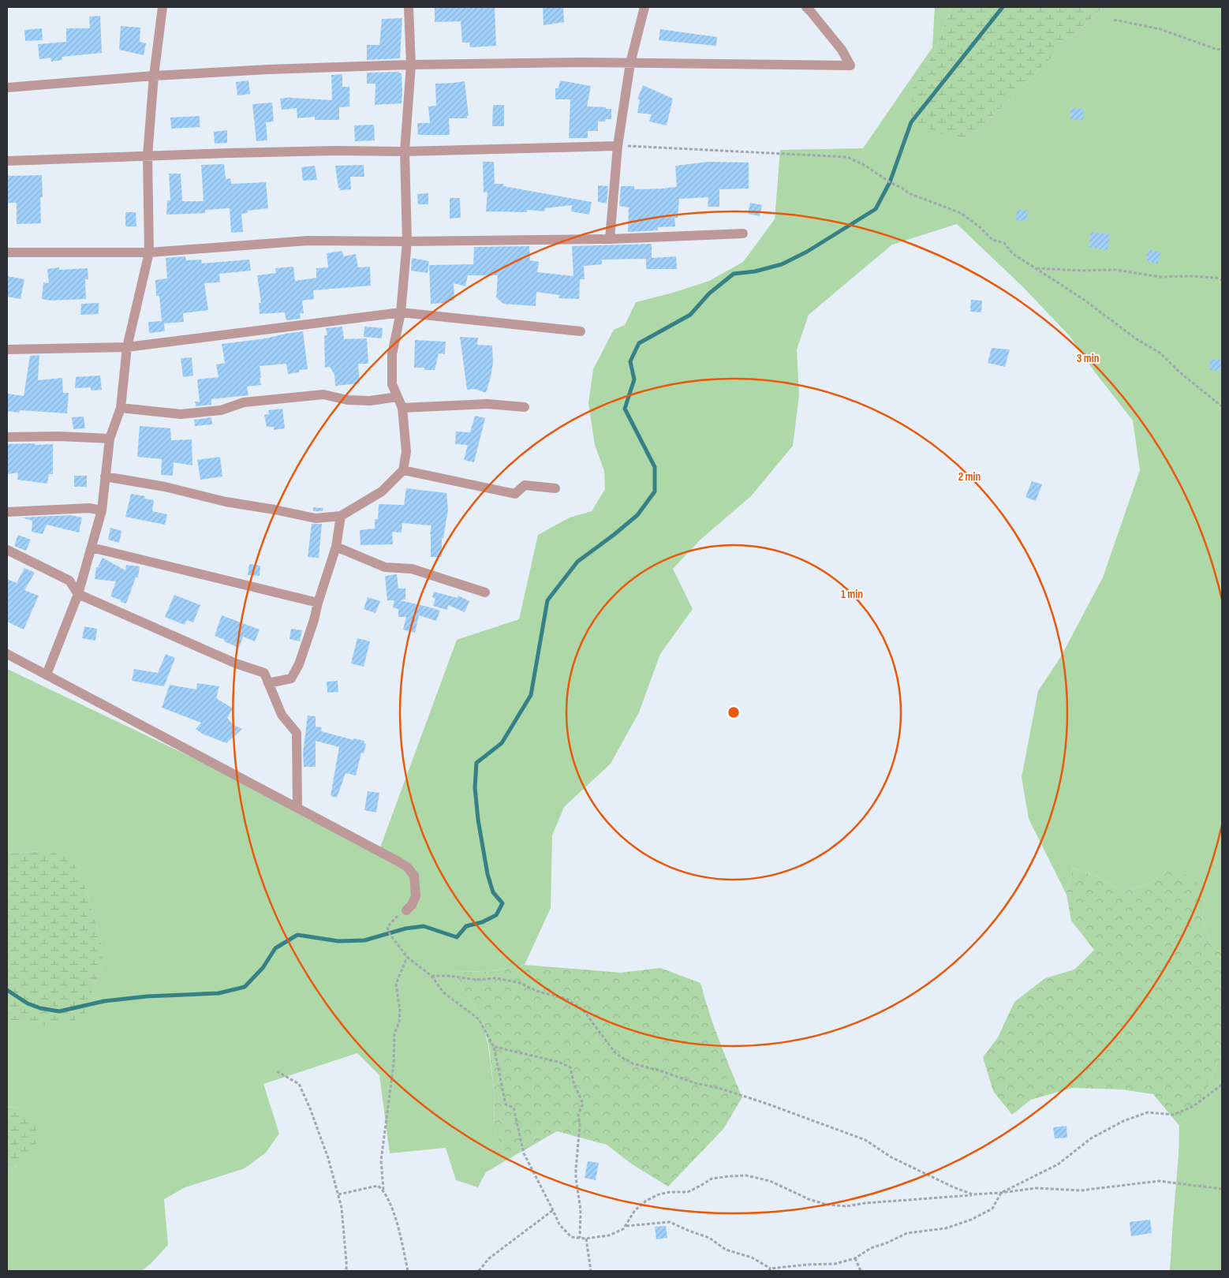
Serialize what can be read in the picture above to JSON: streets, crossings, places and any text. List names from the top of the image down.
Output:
{
  "rings": ["3 min", "2 min", "1 min"]
}
